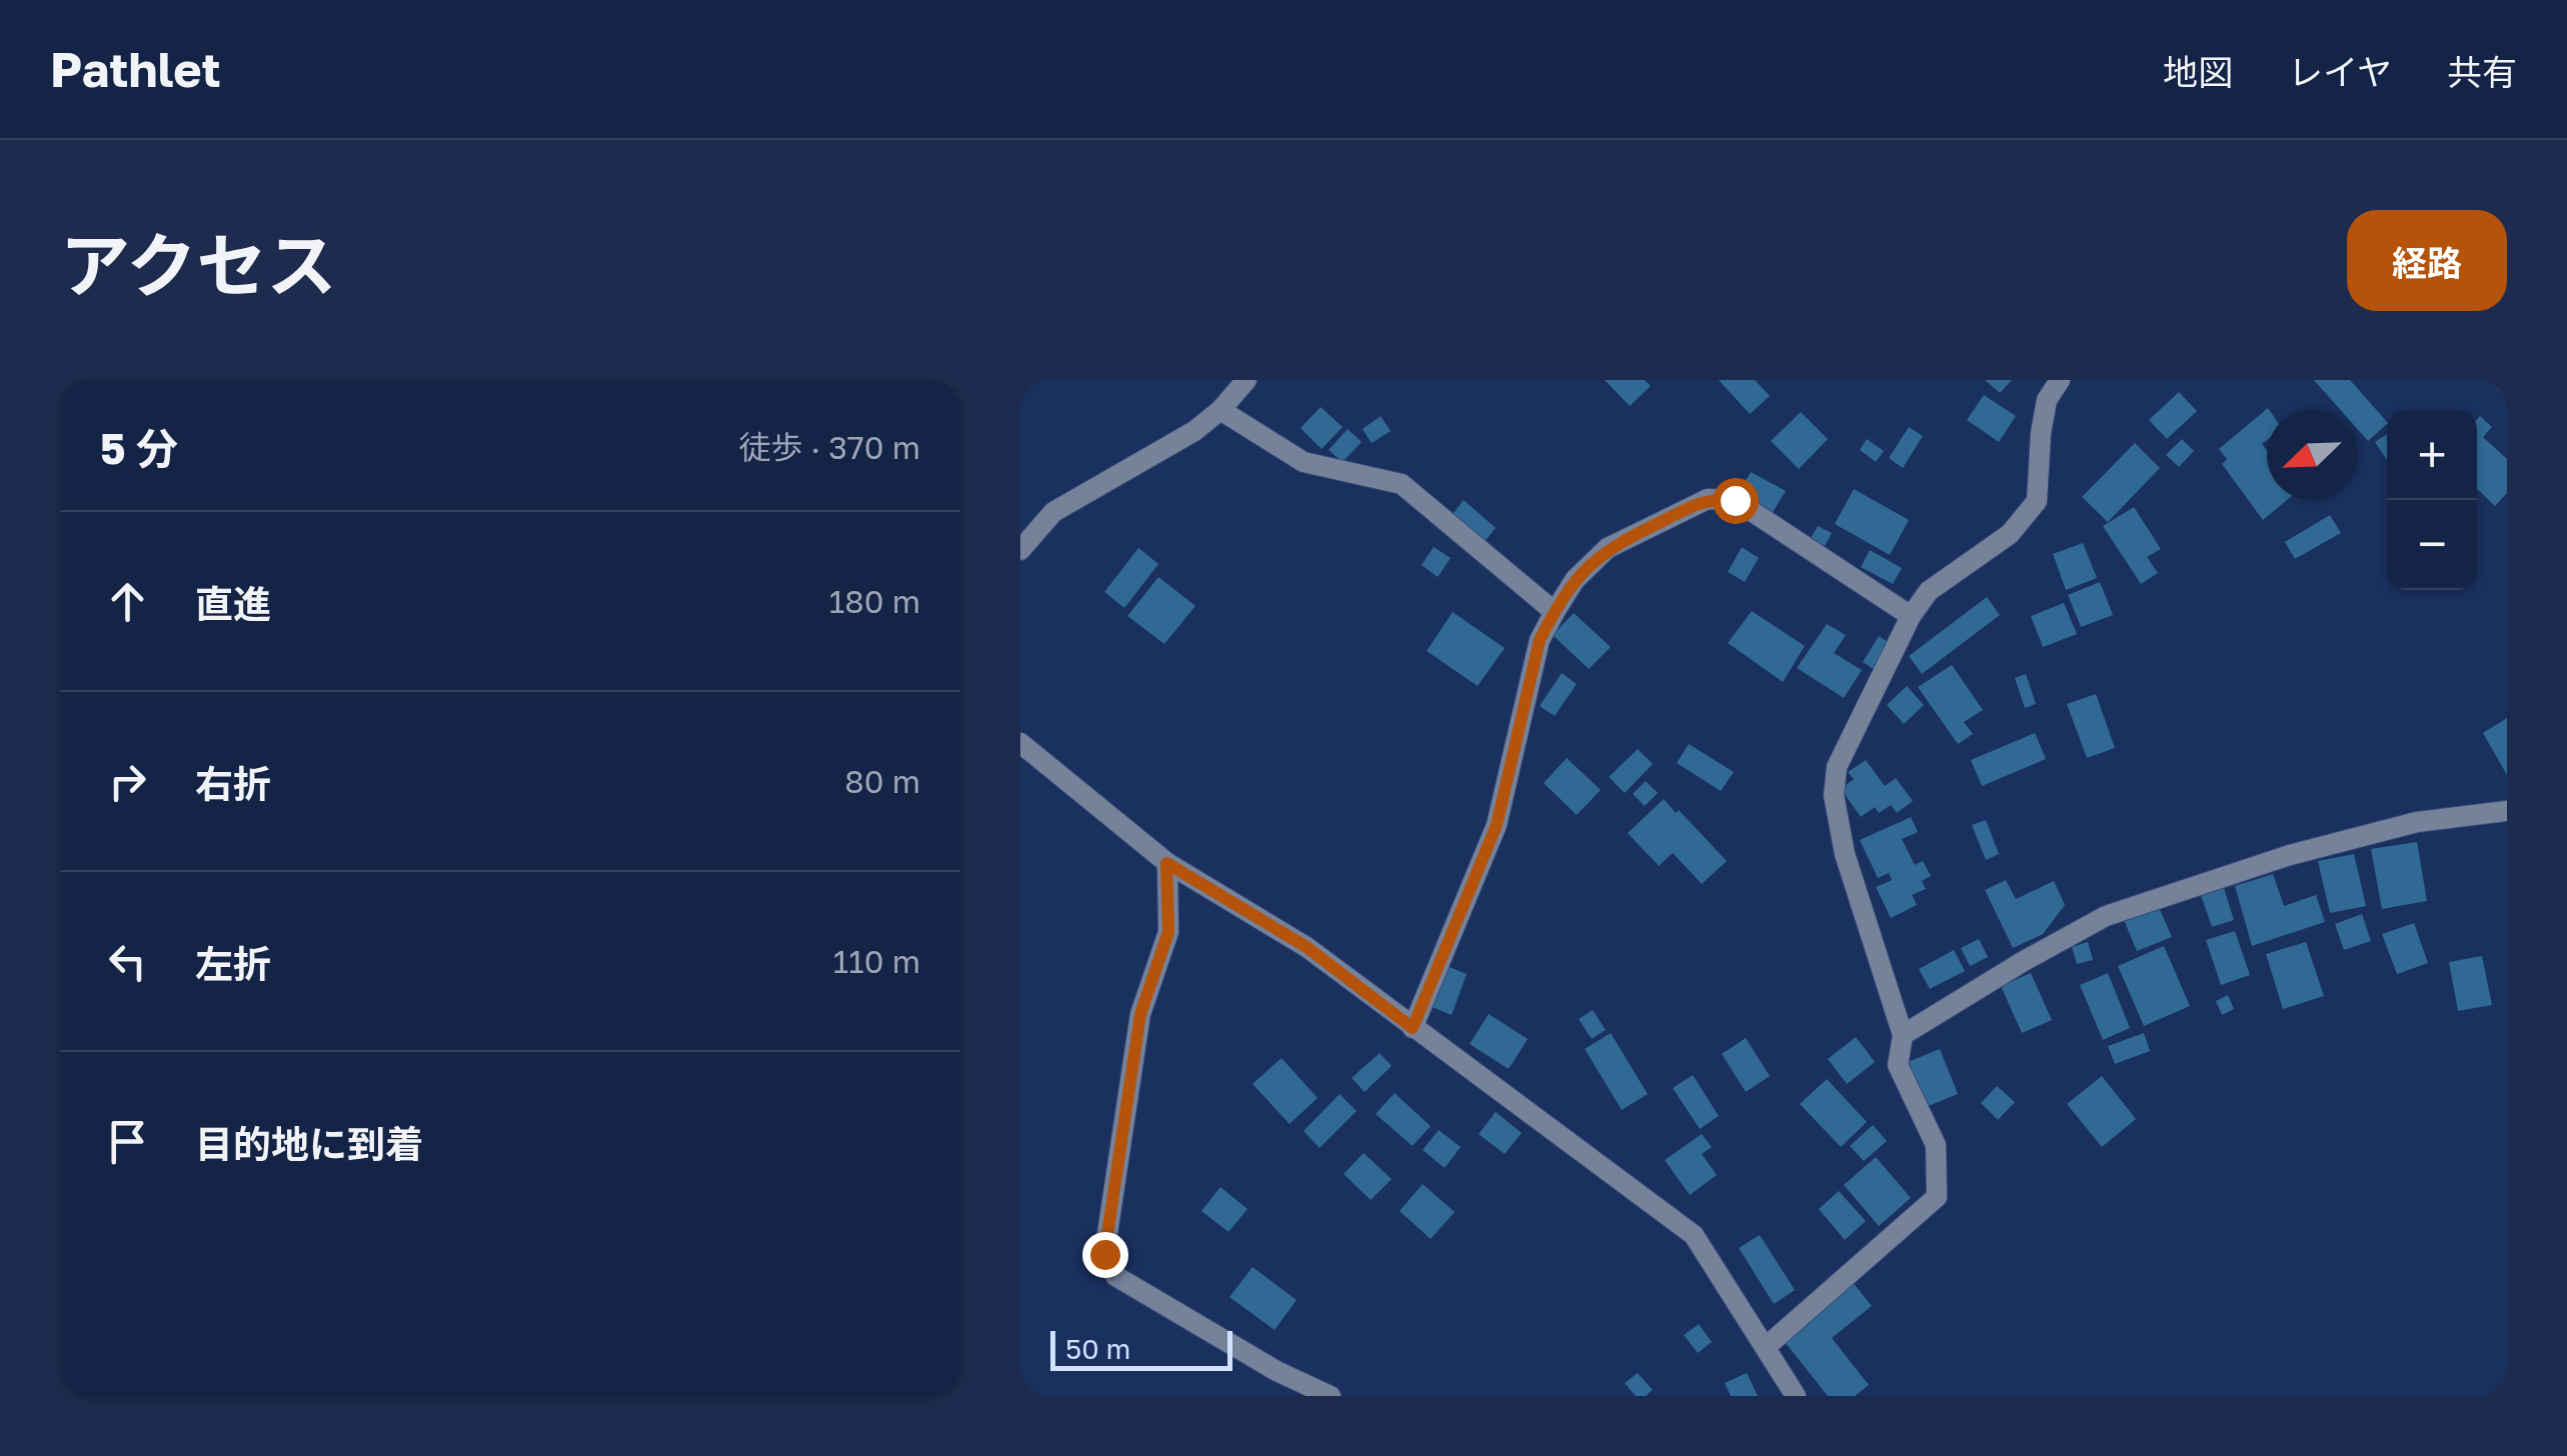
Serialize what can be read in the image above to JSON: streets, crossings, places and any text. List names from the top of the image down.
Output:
{
  "scale_bar": "50 m",
  "north": "bottom left",
  "page": {
    "header": "Pathlet",
    "nav": ["地図", "レイヤ", "共有"],
    "title": "アクセス",
    "buttons": "経路",
    "heading": ["5 分", "徒歩 · 370 m"],
    "map_buttons": ["+", "−"],
    "list": [
      ["直進", "180 m"],
      ["右折", "80 m"],
      ["左折", "110 m"],
      "目的地に到着"
    ],
    "scale": "50 m"
  }
}
